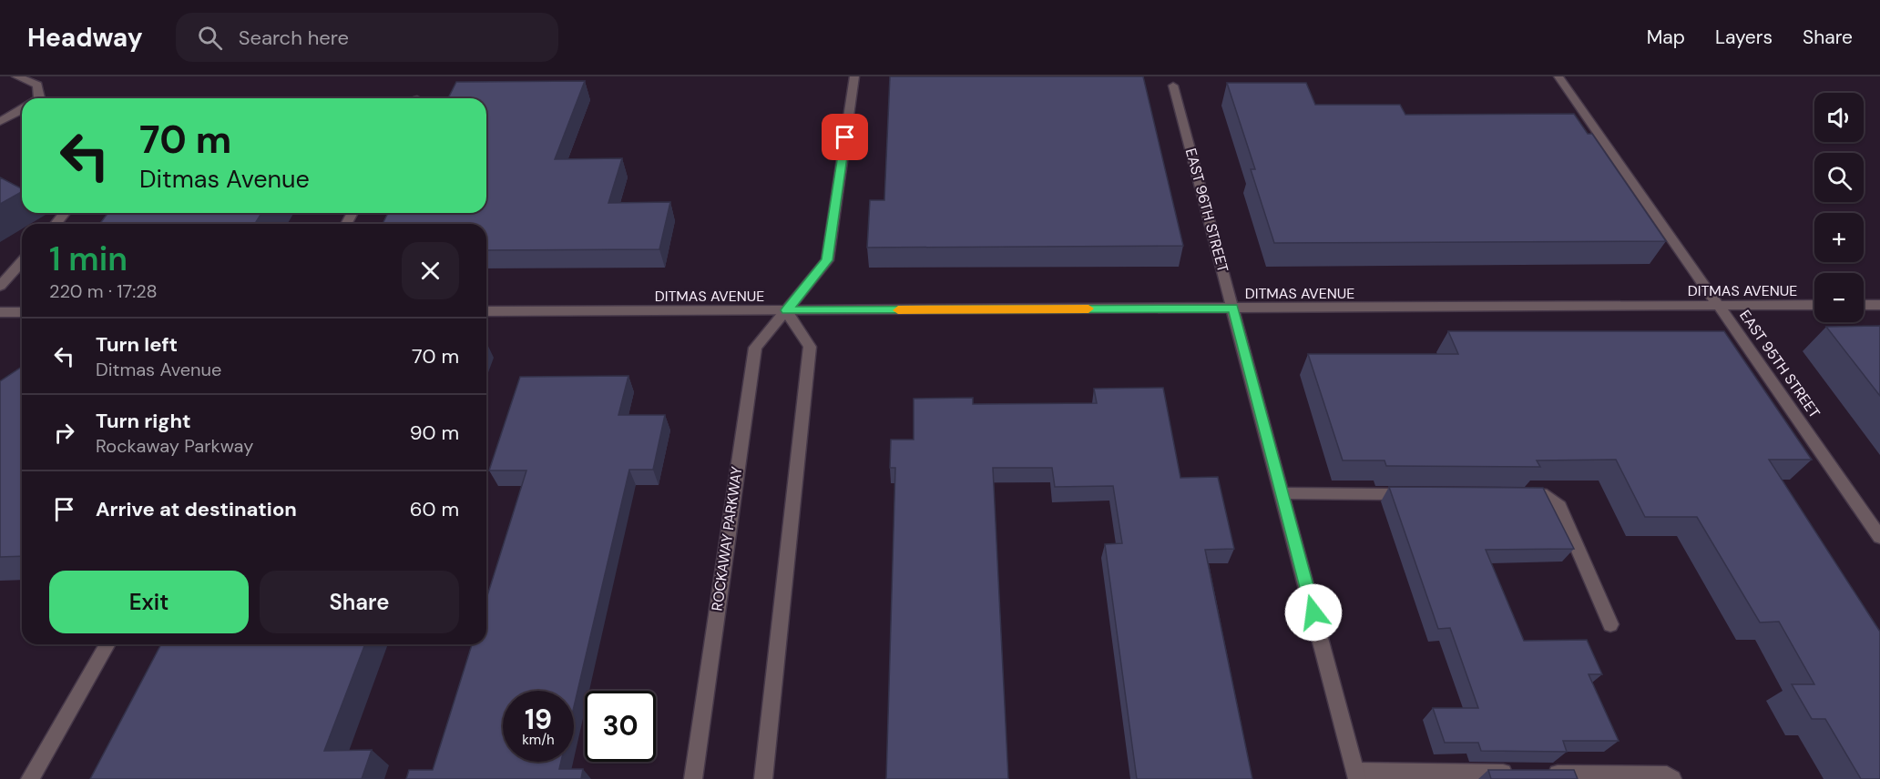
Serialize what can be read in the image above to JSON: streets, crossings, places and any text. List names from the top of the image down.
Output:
{
  "streets": {
    "street": [
      "EAST 96TH STREET",
      "DITMAS AVENUE",
      "EAST 95TH STREET",
      "ROCKAWAY PARKWAY"
    ]
  },
  "crossings": [
    ["EAST 96TH STREET", "DITMAS AVENUE"],
    ["DITMAS AVENUE", "EAST 95TH STREET"],
    ["DITMAS AVENUE", "ROCKAWAY PARKWAY"]
  ],
  "page": {
    "header": "Headway",
    "search": "Search here",
    "nav": ["Map", "Layers", "Share"],
    "map_buttons": ["+", "−"],
    "turn": ["70 m", "Ditmas Avenue"],
    "heading": ["1 min", "220 m · 17:28"],
    "list": [
      {
        "name": "Turn left",
        "note": "Ditmas Avenue",
        "value": "70 m"
      },
      {
        "name": "Turn right",
        "note": "Rockaway Parkway",
        "value": "90 m"
      },
      {
        "name": "Arrive at destination",
        "value": "60 m"
      }
    ],
    "buttons": ["Exit", "Share"],
    "speed": "19 km/h",
    "limit": "30"
  }
}
